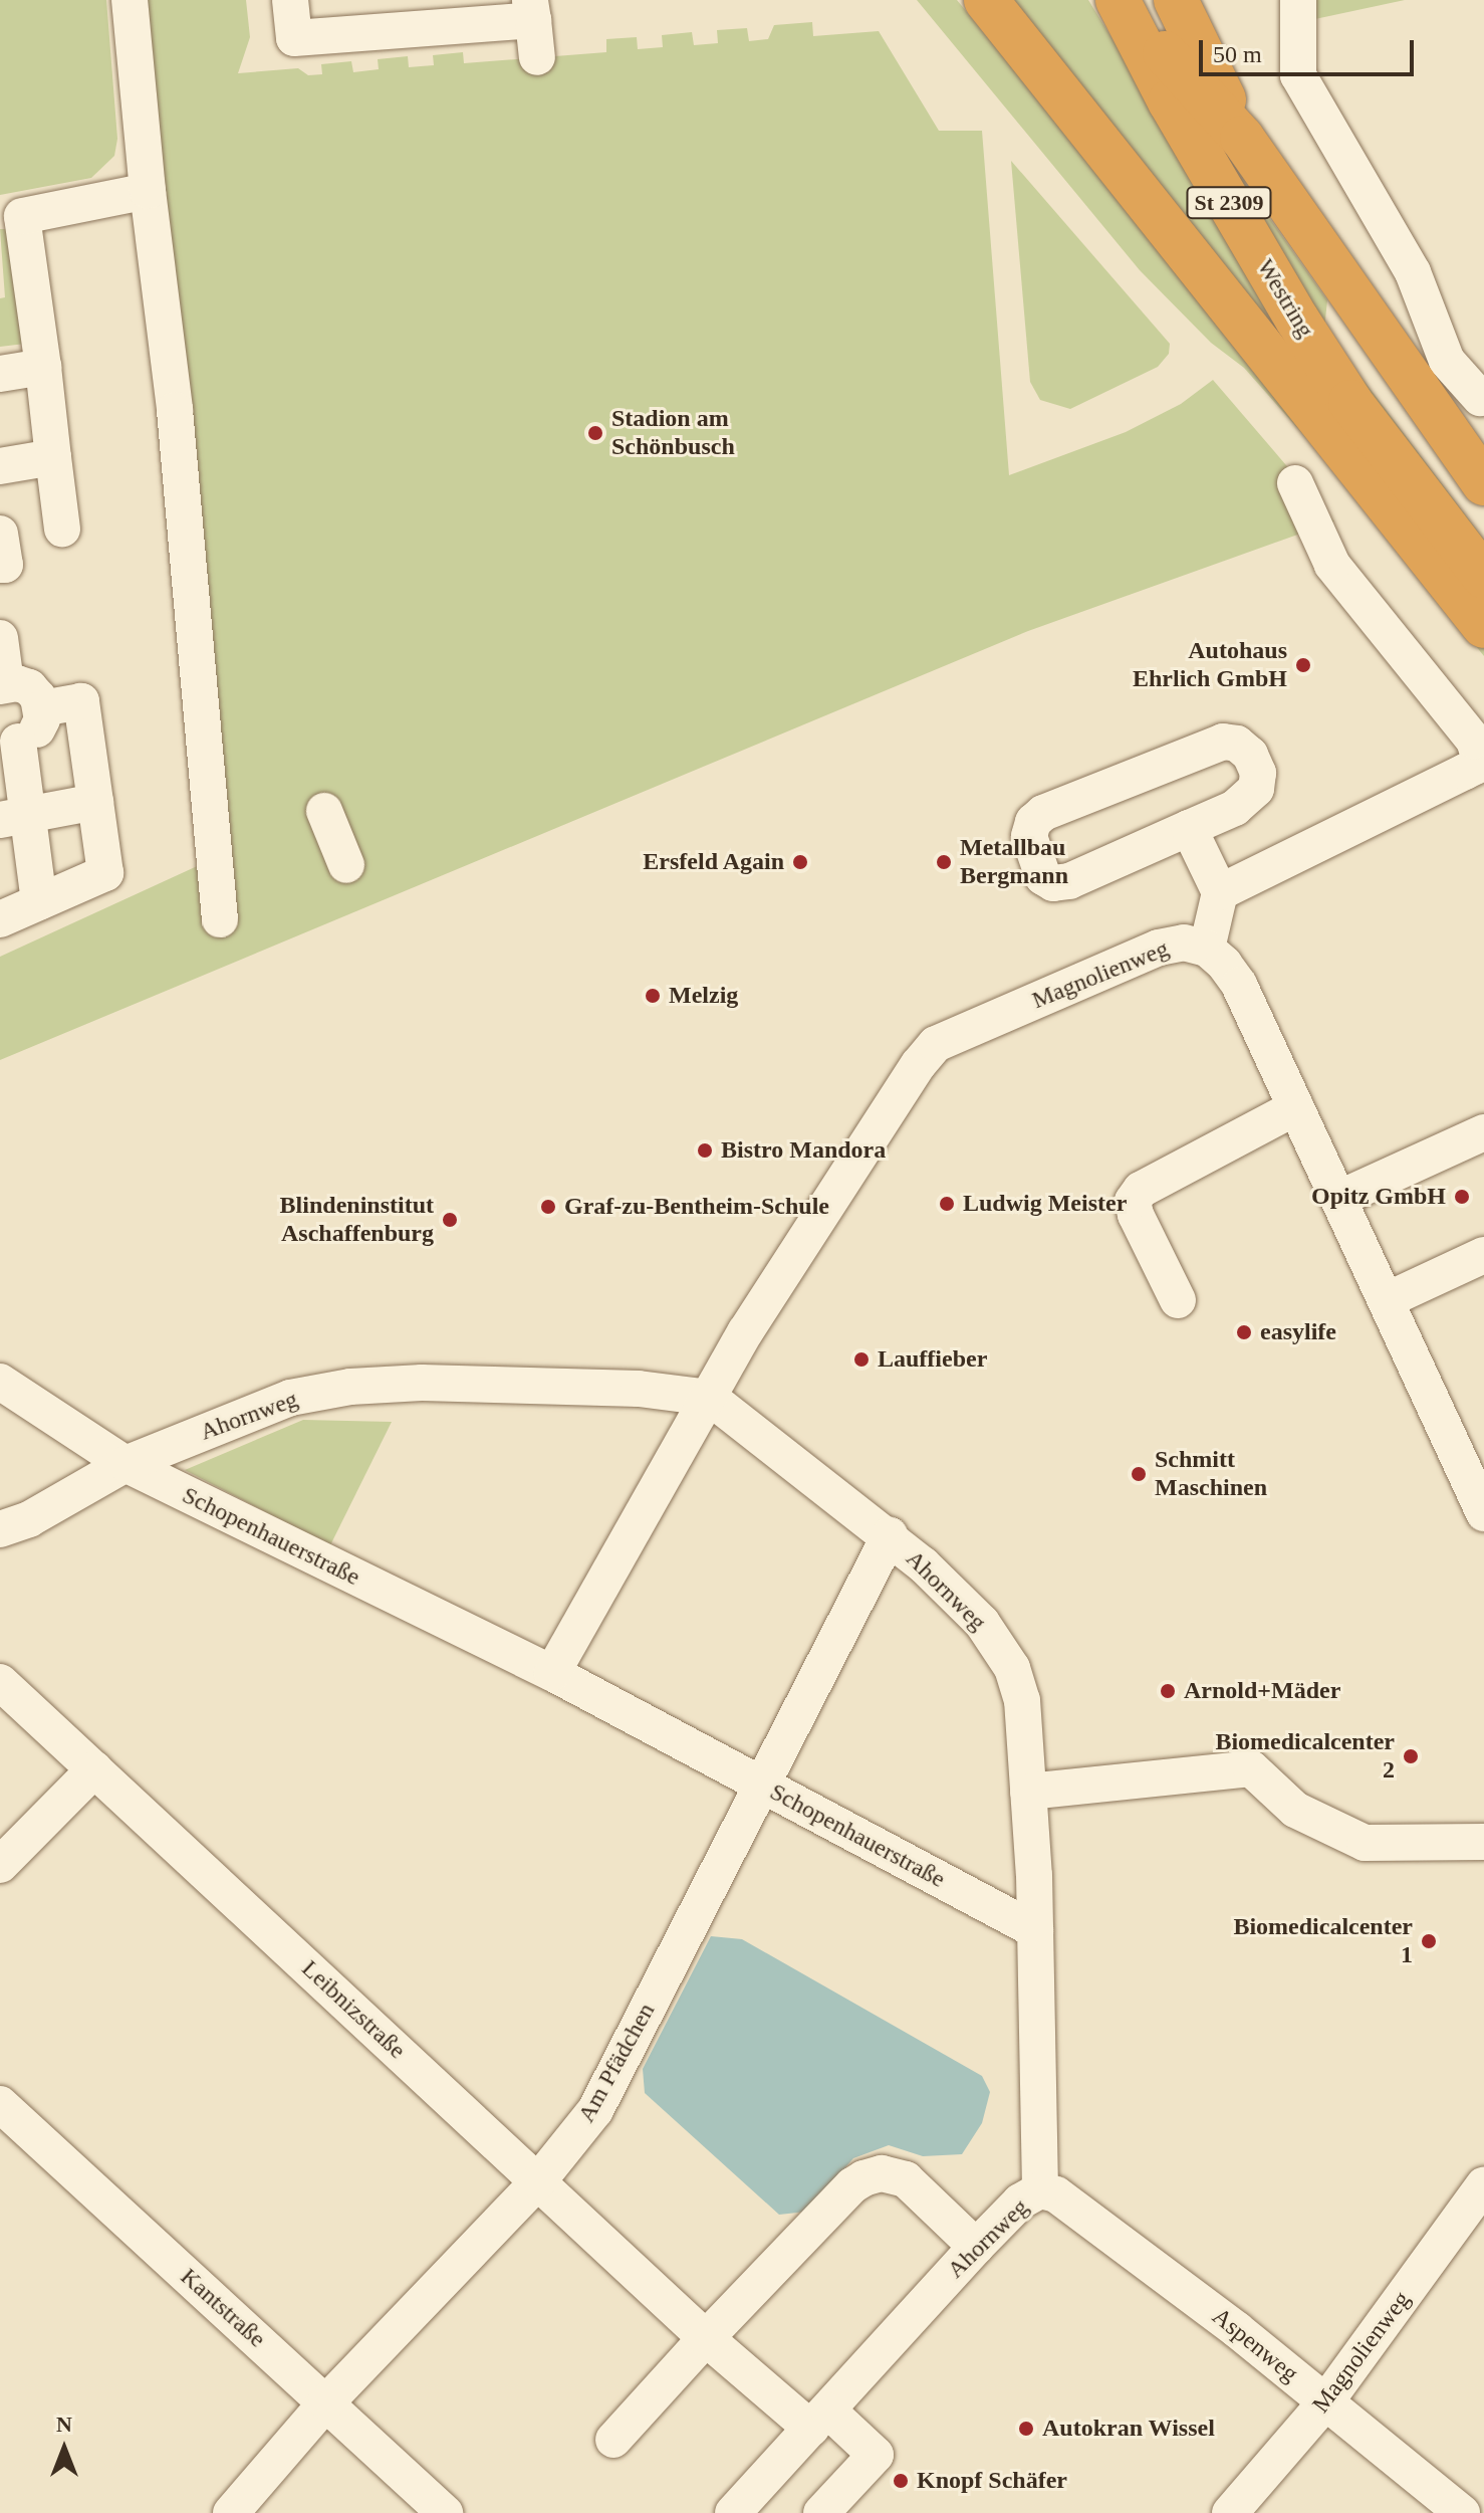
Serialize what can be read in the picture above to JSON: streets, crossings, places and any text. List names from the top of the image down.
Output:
{
  "streets": {
    "highway": ["St 2309", "Westring"],
    "street": [
      "Magnolienweg",
      "Ahornweg",
      "Schopenhauerstraße",
      "Leibnizstraße",
      "Am Pfädchen",
      "Kantstraße",
      "Aspenweg"
    ]
  },
  "crossings": [
    ["Magnolienweg", "Ahornweg"],
    ["Magnolienweg", "Aspenweg"],
    ["Ahornweg", "Schopenhauerstraße"],
    ["Ahornweg", "Leibnizstraße"],
    ["Ahornweg", "Am Pfädchen"],
    ["Ahornweg", "Aspenweg"],
    ["Schopenhauerstraße", "Am Pfädchen"],
    ["Leibnizstraße", "Am Pfädchen"],
    ["Am Pfädchen", "Kantstraße"]
  ],
  "places": [
    "Stadion am Schönbusch",
    "Autohaus Ehrlich GmbH",
    "Ersfeld Again",
    "Metallbau Bergmann",
    "Melzig",
    "Bistro Mandora",
    "Opitz GmbH",
    "Ludwig Meister",
    "Graf-zu-Bentheim-Schule",
    "Blindeninstitut Aschaffenburg",
    "easylife",
    "Lauffieber",
    "Schmitt Maschinen",
    "Arnold+Mäder",
    "Biomedicalcenter 2",
    "Biomedicalcenter 1",
    "Autokran Wissel",
    "Knopf Schäfer"
  ],
  "scale_bar": "50 m",
  "north": "top"
}
